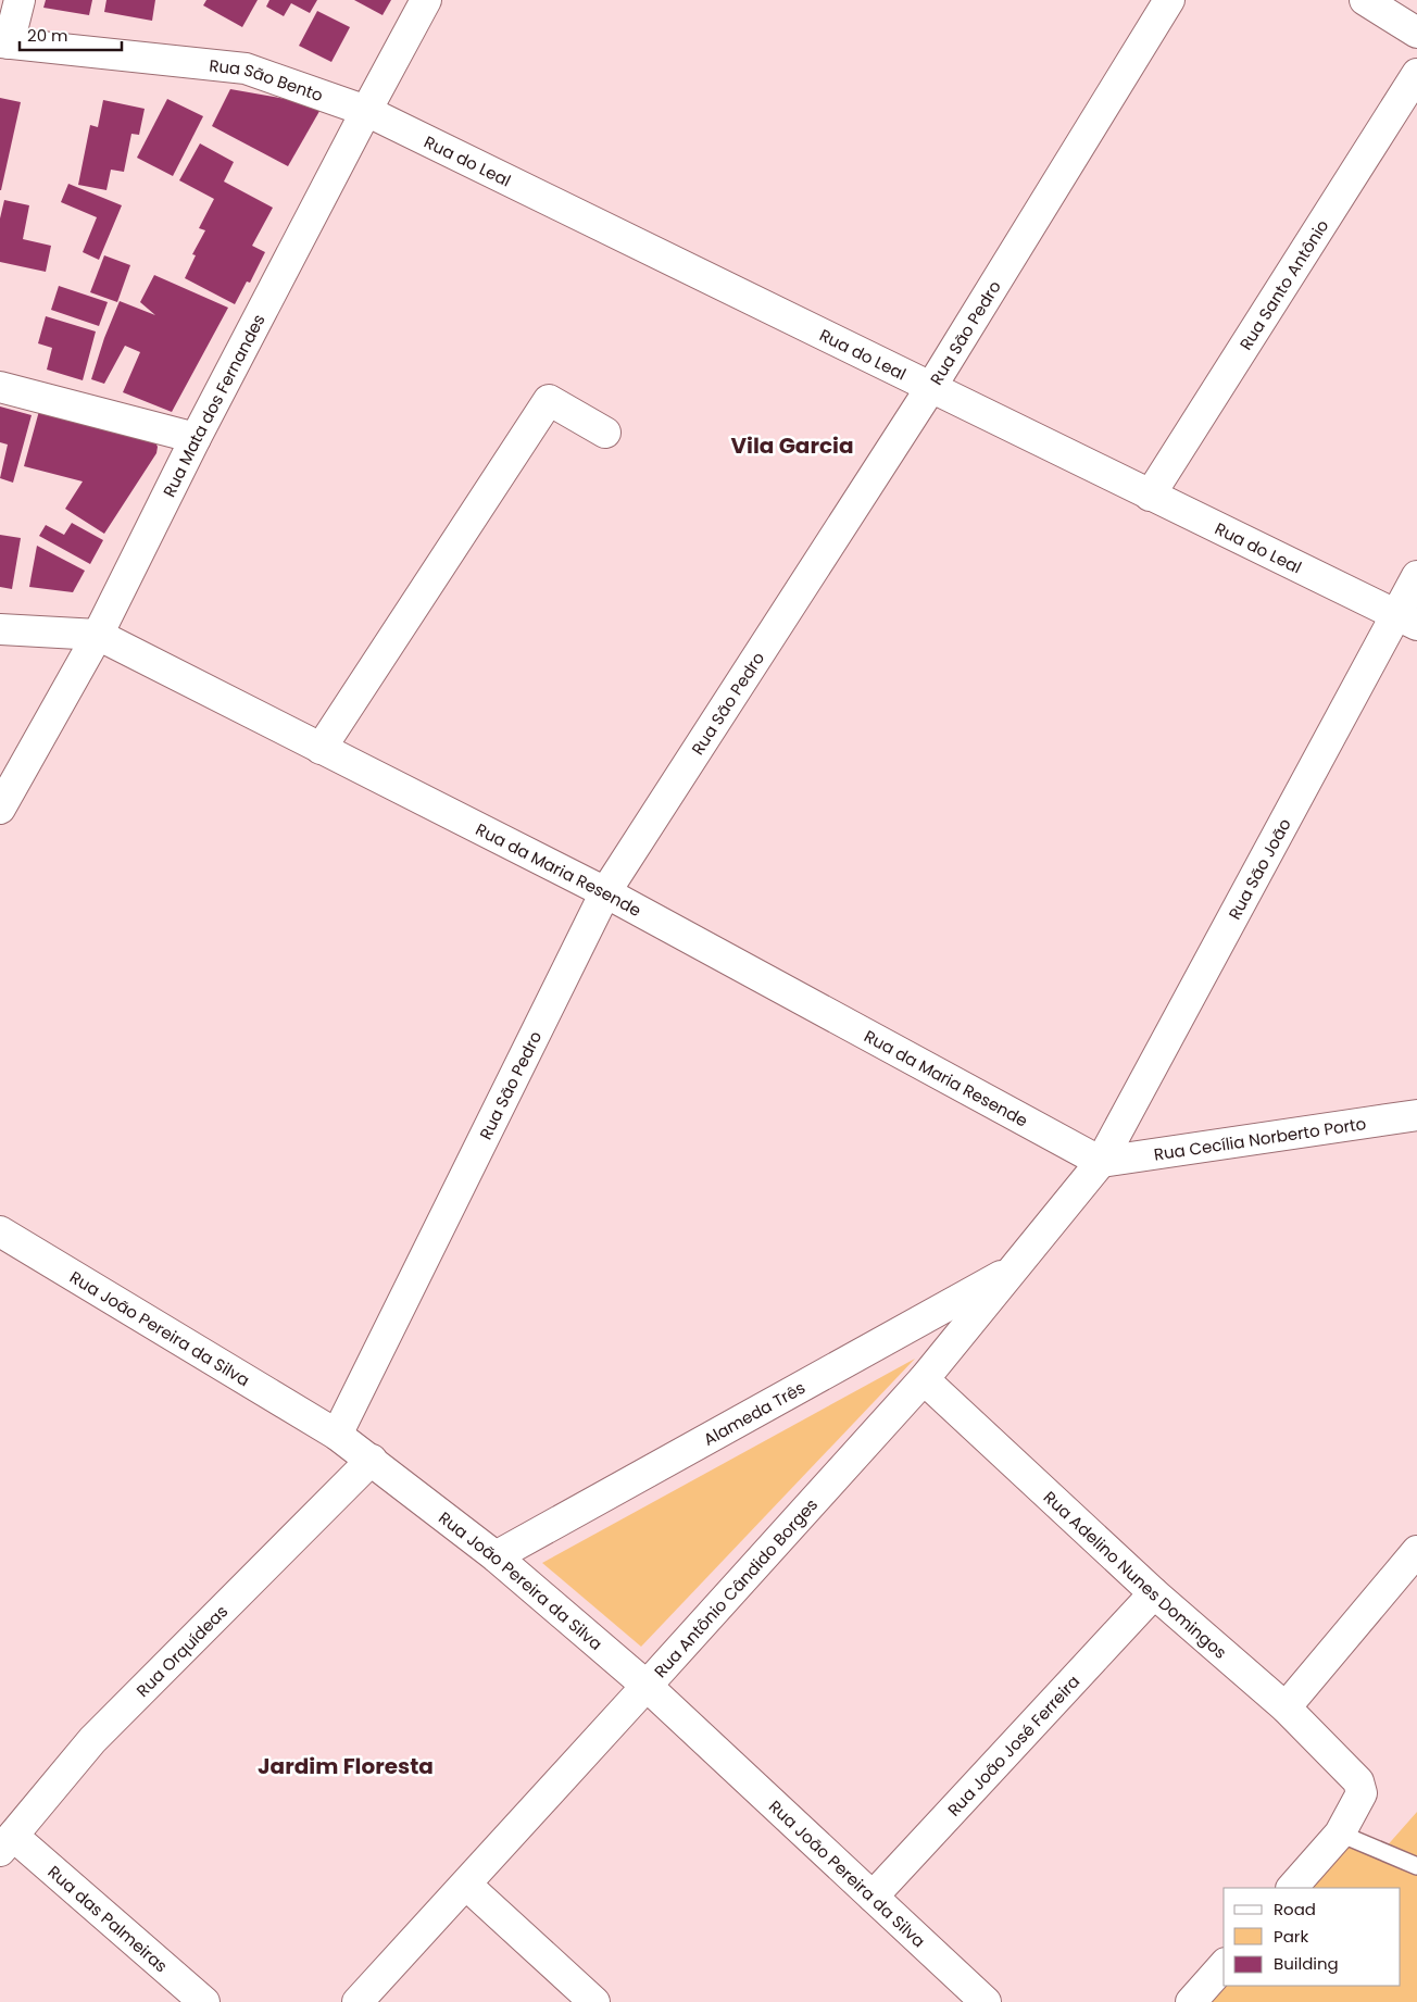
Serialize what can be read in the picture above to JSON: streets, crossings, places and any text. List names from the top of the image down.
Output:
{
  "streets": {
    "street": [
      "Rua São Bento",
      "Rua do Leal",
      "Rua Santo Antônio",
      "Rua São Pedro",
      "Rua Mata dos Fernandes",
      "Rua da Maria Resende",
      "Rua São João",
      "Rua Cecília Norberto Porto",
      "Rua João Pereira da Silva",
      "Alameda Três",
      "Rua Adelino Nunes Domingos",
      "Rua Antônio Cândido Borges",
      "Rua Orquídeas",
      "Rua João José Ferreira",
      "Rua das Palmeiras"
    ]
  },
  "crossings": [
    ["Rua São Bento", "Rua do Leal"],
    ["Rua São Bento", "Rua Mata dos Fernandes"],
    ["Rua do Leal", "Rua Santo Antônio"],
    ["Rua do Leal", "Rua São Pedro"],
    ["Rua do Leal", "Rua Mata dos Fernandes"],
    ["Rua do Leal", "Rua São João"],
    ["Rua São Pedro", "Rua da Maria Resende"],
    ["Rua São Pedro", "Rua João Pereira da Silva"],
    ["Rua Mata dos Fernandes", "Rua da Maria Resende"],
    ["Rua da Maria Resende", "Rua São João"],
    ["Rua da Maria Resende", "Rua Cecília Norberto Porto"],
    ["Rua da Maria Resende", "Rua Antônio Cândido Borges"],
    ["Rua São João", "Rua Cecília Norberto Porto"],
    ["Rua São João", "Rua Antônio Cândido Borges"],
    ["Rua Cecília Norberto Porto", "Rua Antônio Cândido Borges"],
    ["Rua João Pereira da Silva", "Alameda Três"],
    ["Rua João Pereira da Silva", "Rua Antônio Cândido Borges"],
    ["Rua João Pereira da Silva", "Rua Orquídeas"],
    ["Rua João Pereira da Silva", "Rua João José Ferreira"],
    ["Alameda Três", "Rua Antônio Cândido Borges"],
    ["Rua Adelino Nunes Domingos", "Rua Antônio Cândido Borges"],
    ["Rua Adelino Nunes Domingos", "Rua João José Ferreira"],
    ["Rua Orquídeas", "Rua das Palmeiras"]
  ],
  "districts": ["Vila Garcia", "Jardim Floresta"],
  "legend": ["Road", "Park", "Building"],
  "scale_bar": "20 m"
}
